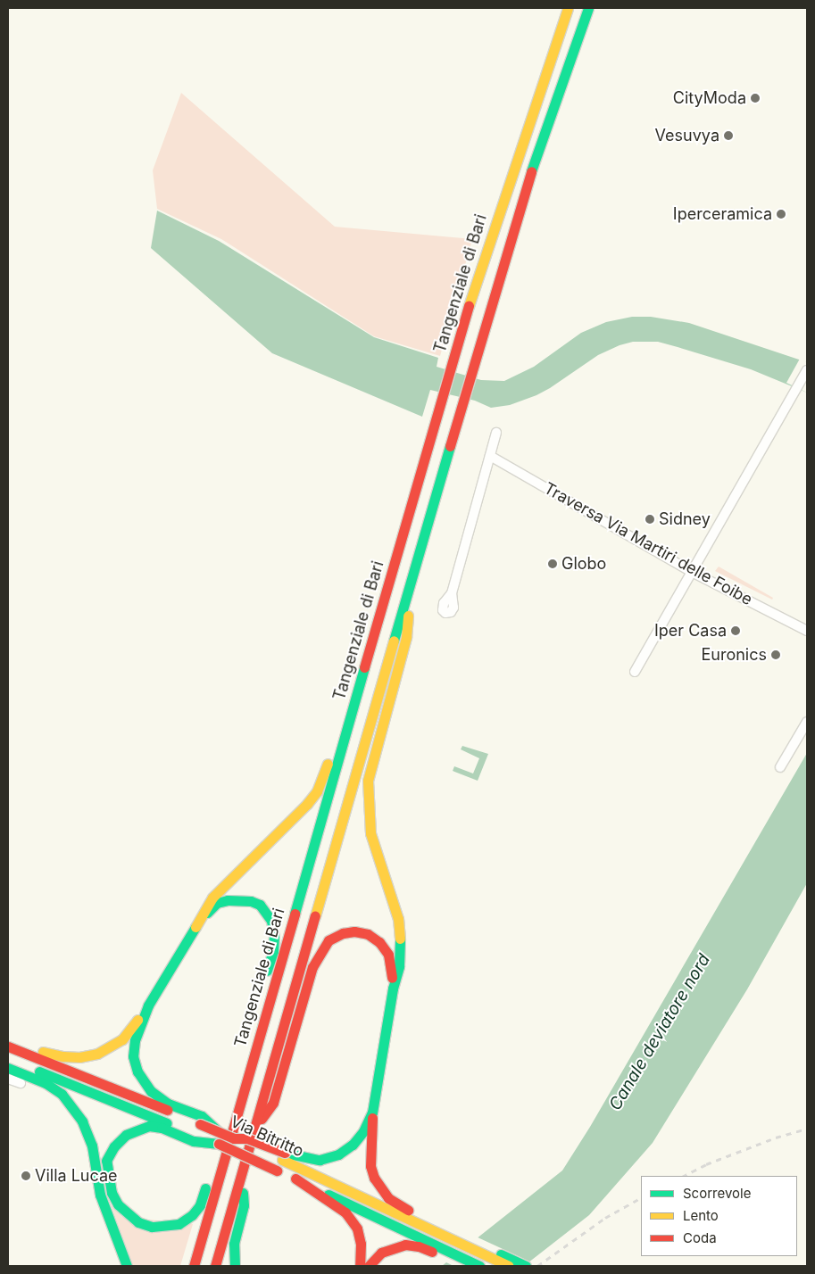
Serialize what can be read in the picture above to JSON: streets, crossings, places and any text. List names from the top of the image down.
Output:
{
  "streets": {
    "main road": ["Tangenziale di Bari", "Via Bitritto"],
    "street": ["Traversa Via Martiri delle Foibe"]
  },
  "water": ["Canale deviatore nord"],
  "places": [
    "CityModa",
    "Vesuvya",
    "Iperceramica",
    "Sidney",
    "Globo",
    "Iper Casa",
    "Euronics",
    "Villa Lucae"
  ],
  "legend": ["Scorrevole", "Lento", "Coda"]
}
